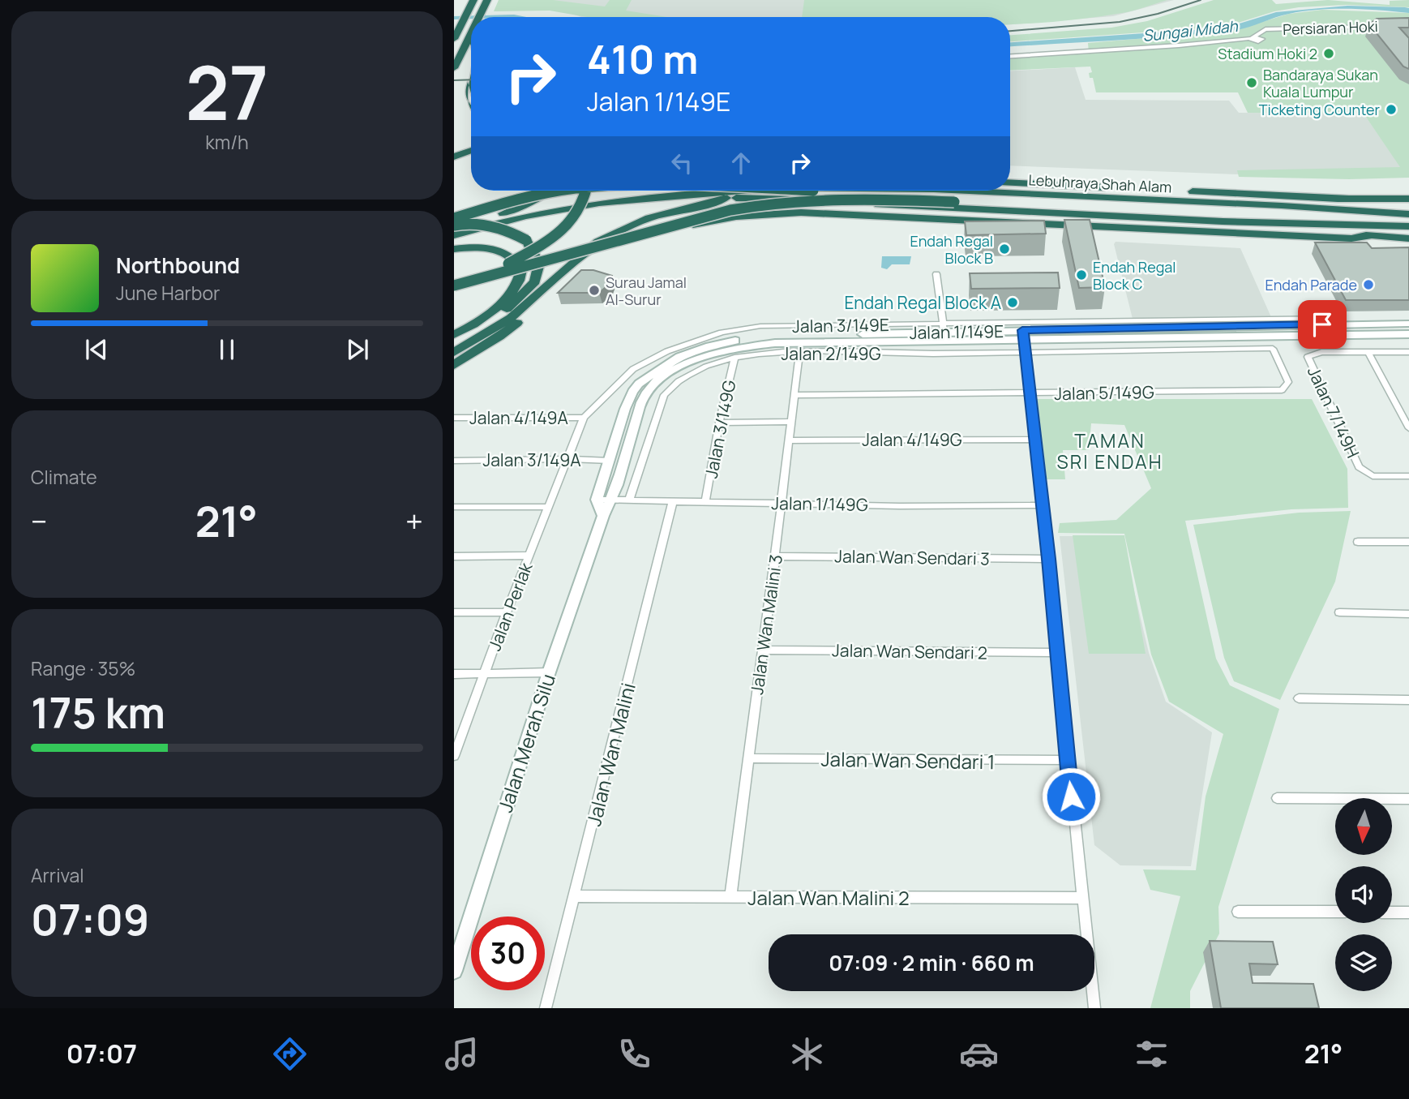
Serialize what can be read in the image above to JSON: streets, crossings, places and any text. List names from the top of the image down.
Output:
{
  "streets": {
    "highway": ["Lebuhraya Shah Alam"],
    "street": [
      "Persiaran Hoki",
      "Jalan 3/149E",
      "Jalan 1/149E",
      "Jalan 2/149G",
      "Jalan 5/149G",
      "Jalan 7/149H",
      "Jalan 4/149A",
      "Jalan 3/149G",
      "Jalan 4/149G",
      "Jalan 3/149A",
      "Jalan 1/149G",
      "Jalan Wan Sendari 3",
      "Jalan Perlak",
      "Jalan Wan Malini 3",
      "Jalan Wan Sendari 2",
      "Jalan Merah Silu",
      "Jalan Wan Malini",
      "Jalan Wan Sendari 1",
      "Jalan Wan Malini 2"
    ]
  },
  "crossings": [
    ["Jalan 3/149E", "Jalan 1/149E"],
    ["Jalan 3/149E", "Jalan 4/149A"],
    ["Jalan 3/149E", "Jalan 3/149A"],
    ["Jalan 3/149E", "Jalan Perlak"],
    ["Jalan 1/149E", "Jalan 3/149A"],
    ["Jalan 1/149E", "Jalan 1/149G"],
    ["Jalan 1/149E", "Jalan Merah Silu"],
    ["Jalan 2/149G", "Jalan 5/149G"],
    ["Jalan 2/149G", "Jalan 3/149G"],
    ["Jalan 2/149G", "Jalan 1/149G"],
    ["Jalan 2/149G", "Jalan Wan Malini 3"],
    ["Jalan 5/149G", "Jalan Wan Malini 3"],
    ["Jalan 3/149G", "Jalan 1/149G"],
    ["Jalan 4/149G", "Jalan Wan Malini 3"],
    ["Jalan 3/149A", "Jalan Perlak"],
    ["Jalan 1/149G", "Jalan Wan Malini 3"],
    ["Jalan 1/149G", "Jalan Merah Silu"],
    ["Jalan 1/149G", "Jalan Wan Malini"],
    ["Jalan Wan Sendari 3", "Jalan Wan Malini 3"],
    ["Jalan Wan Malini 3", "Jalan Wan Sendari 2"],
    ["Jalan Wan Malini 3", "Jalan Wan Sendari 1"],
    ["Jalan Wan Malini 3", "Jalan Wan Malini 2"],
    ["Jalan Wan Malini", "Jalan Wan Malini 2"]
  ],
  "districts": ["TAMAN SRI ENDAH"],
  "water": ["Sungai Midah"],
  "places": [
    "Stadium Hoki 2",
    "Bandaraya Sukan Kuala Lumpur",
    "Ticketing Counter",
    "Endah Regal Block B",
    "Endah Regal Block C",
    "Endah Parade",
    "Surau Jamal Al-Surur",
    "Endah Regal Block A"
  ],
  "north": "bottom",
  "page": {
    "tile": [
      ["27", "km/h"],
      "Climate",
      ["Range · 35%", "175 km"],
      ["Arrival", "07:09"]
    ],
    "turn": ["410 m", "Jalan 1/149E"],
    "song": ["Northbound", "June Harbor"],
    "heat": ["−", "21°", "+"],
    "limit": "30",
    "trip": "07:09 · 2 min · 660 m",
    "tabs": ["07:07", "21°"]
  }
}
